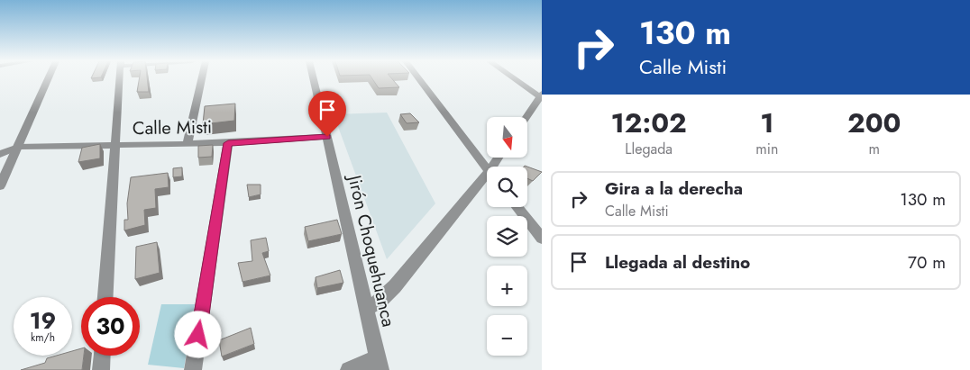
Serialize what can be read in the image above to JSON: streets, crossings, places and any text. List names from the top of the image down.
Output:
{
  "streets": {
    "street": ["Calle Misti", "Jirón Choquehuanca"]
  },
  "crossings": [
    ["Calle Misti", "Jirón Choquehuanca"]
  ],
  "north": "bottom",
  "page": {
    "turn": ["130 m", "Calle Misti"],
    "eta": [
      "12:02",
      "Llegada",
      "1",
      "min",
      "200",
      "m"
    ],
    "map_buttons": ["+", "−"],
    "list": [
      {
        "name": "Gira a la derecha",
        "note": "Calle Misti",
        "value": "130 m"
      },
      {
        "name": "Llegada al destino",
        "value": "70 m"
      }
    ],
    "speed": "19 km/h",
    "limit": "30"
  }
}
